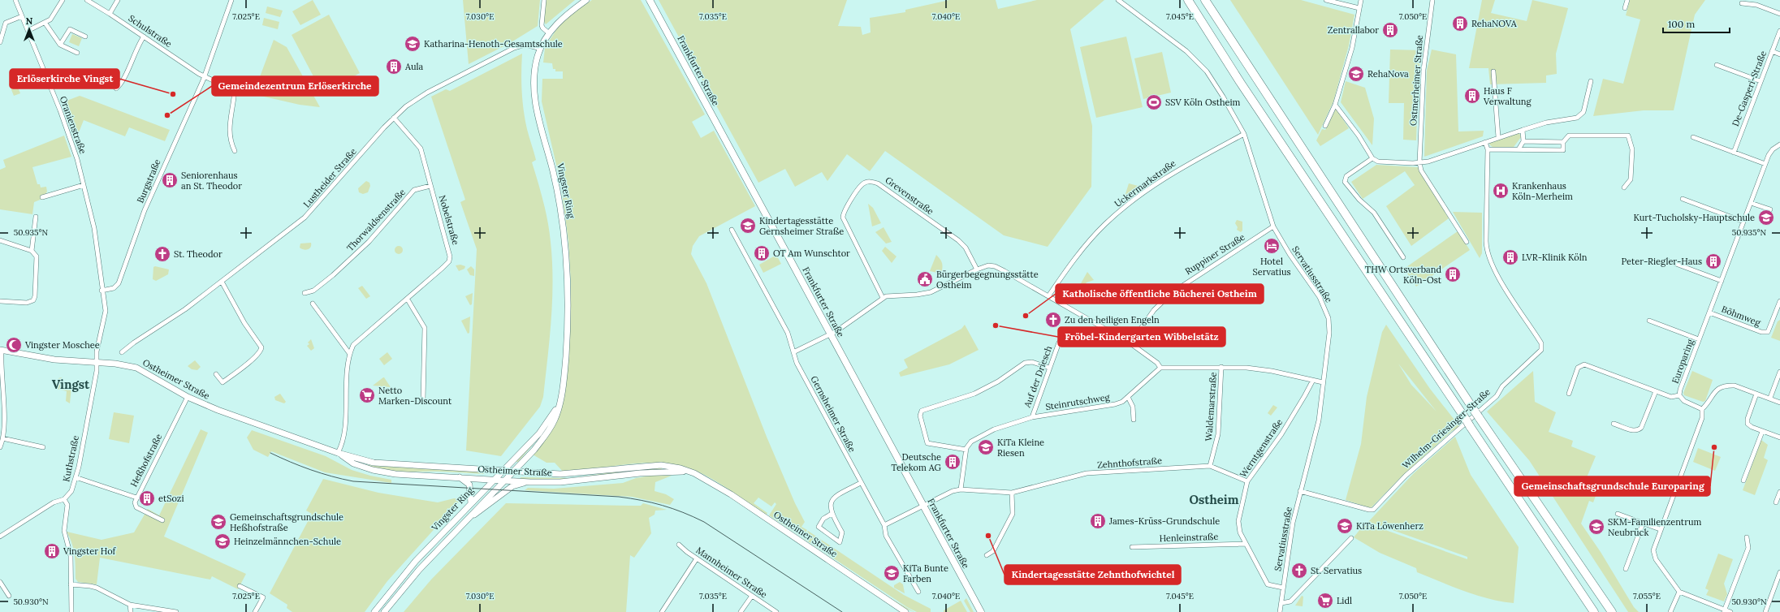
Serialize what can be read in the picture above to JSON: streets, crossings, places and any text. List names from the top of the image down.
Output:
{
  "streets": {
    "main road": ["Frankfurter Straße", "Vingster Ring", "Ostheimer Straße"],
    "street": [
      "Schulstraße",
      "Ostmerheimer Straße",
      "De-Gasperi-Straße",
      "Oranienstraße",
      "Lustheider Straße",
      "Burgstraße",
      "Uckermarkstraße",
      "Grevenstraße",
      "Thorwaldsenstraße",
      "Nobelstraße",
      "Ruppiner Straße",
      "Servatiusstraße",
      "Böhmweg",
      "Europaring",
      "Auf der Driesch",
      "Steinrutschweg",
      "Waldemarstraße",
      "Gernsheimer Straße",
      "Wilhelm-Griesinger-Straße",
      "Werntgenstraße",
      "Kuthstraße",
      "Heßhofstraße",
      "Zehnthofstraße",
      "Henleinstraße",
      "Mannheimer Straße"
    ]
  },
  "crossings": [
    ["Schulstraße", "Burgstraße"],
    ["Frankfurter Straße", "Zehnthofstraße"],
    ["Oranienstraße", "Burgstraße"],
    ["Lustheider Straße", "Vingster Ring"],
    ["Lustheider Straße", "Nobelstraße"],
    ["Uckermarkstraße", "Servatiusstraße"],
    ["Vingster Ring", "Ostheimer Straße"],
    ["Thorwaldsenstraße", "Nobelstraße"],
    ["Ruppiner Straße", "Servatiusstraße"],
    ["Servatiusstraße", "Wilhelm-Griesinger-Straße"],
    ["Servatiusstraße", "Werntgenstraße"],
    ["Böhmweg", "Europaring"],
    ["Auf der Driesch", "Steinrutschweg"],
    ["Ostheimer Straße", "Kuthstraße"],
    ["Ostheimer Straße", "Heßhofstraße"],
    ["Waldemarstraße", "Zehnthofstraße"],
    ["Werntgenstraße", "Zehnthofstraße"],
    ["Werntgenstraße", "Henleinstraße"]
  ],
  "districts": ["Vingst", "Ostheim"],
  "places": {
    "building": [
      "RehaNOVA",
      "Zentrallabor",
      "Aula",
      "Haus F Verwaltung",
      "Seniorenhaus an St. Theodor",
      "OT Am Wunschtor",
      "LVR-Klinik Köln",
      "Peter-Riegler-Haus",
      "THW Ortsverband Köln-Ost",
      "Deutsche Telekom AG",
      "etSozi",
      "James-Krüss-Grundschule",
      "Vingster Hof"
    ],
    "school or university": [
      "Katharina-Henoth-Gesamtschule",
      "RehaNova",
      "Kurt-Tucholsky-Hauptschule",
      "Kindertagesstätte Gernsheimer Straße",
      "KiTa Kleine Riesen",
      "Gemeinschaftsgrundschule Heßhofstraße",
      "KiTa Löwenherz",
      "SKM-Familienzentrum Neubrück",
      "Heinzelmännchen-Schule",
      "KiTa Bunte Farben"
    ],
    "other": [
      "Erlöserkirche Vingst",
      "Gemeindezentrum Erlöserkirche",
      "Katholische öffentliche Bücherei Ostheim",
      "Fröbel-Kindergarten Wibbelstätz",
      "Gemeinschaftsgrundschule Europaring",
      "Kindertagesstätte Zehnthofwichtel"
    ],
    "sports": ["SSV Köln Ostheim"],
    "hospital": ["Krankenhaus Köln-Merheim"],
    "hotel": ["Hotel Servatius"],
    "church": ["St. Theodor", "Zu den heiligen Engeln", "St. Servatius"],
    "public building": ["Bürgerbegegnungsstätte Ostheim"],
    "mosque": ["Vingster Moschee"],
    "supermarket": ["Netto Marken-Discount", "Lidl"]
  },
  "scale_bar": "100 m",
  "north": "top",
  "coordinates": [
    "7.025°E",
    "7.030°E",
    "7.035°E",
    "7.040°E",
    "7.045°E",
    "7.050°E",
    "50.935°N",
    "7.055°E",
    "50.930°N"
  ]
}
